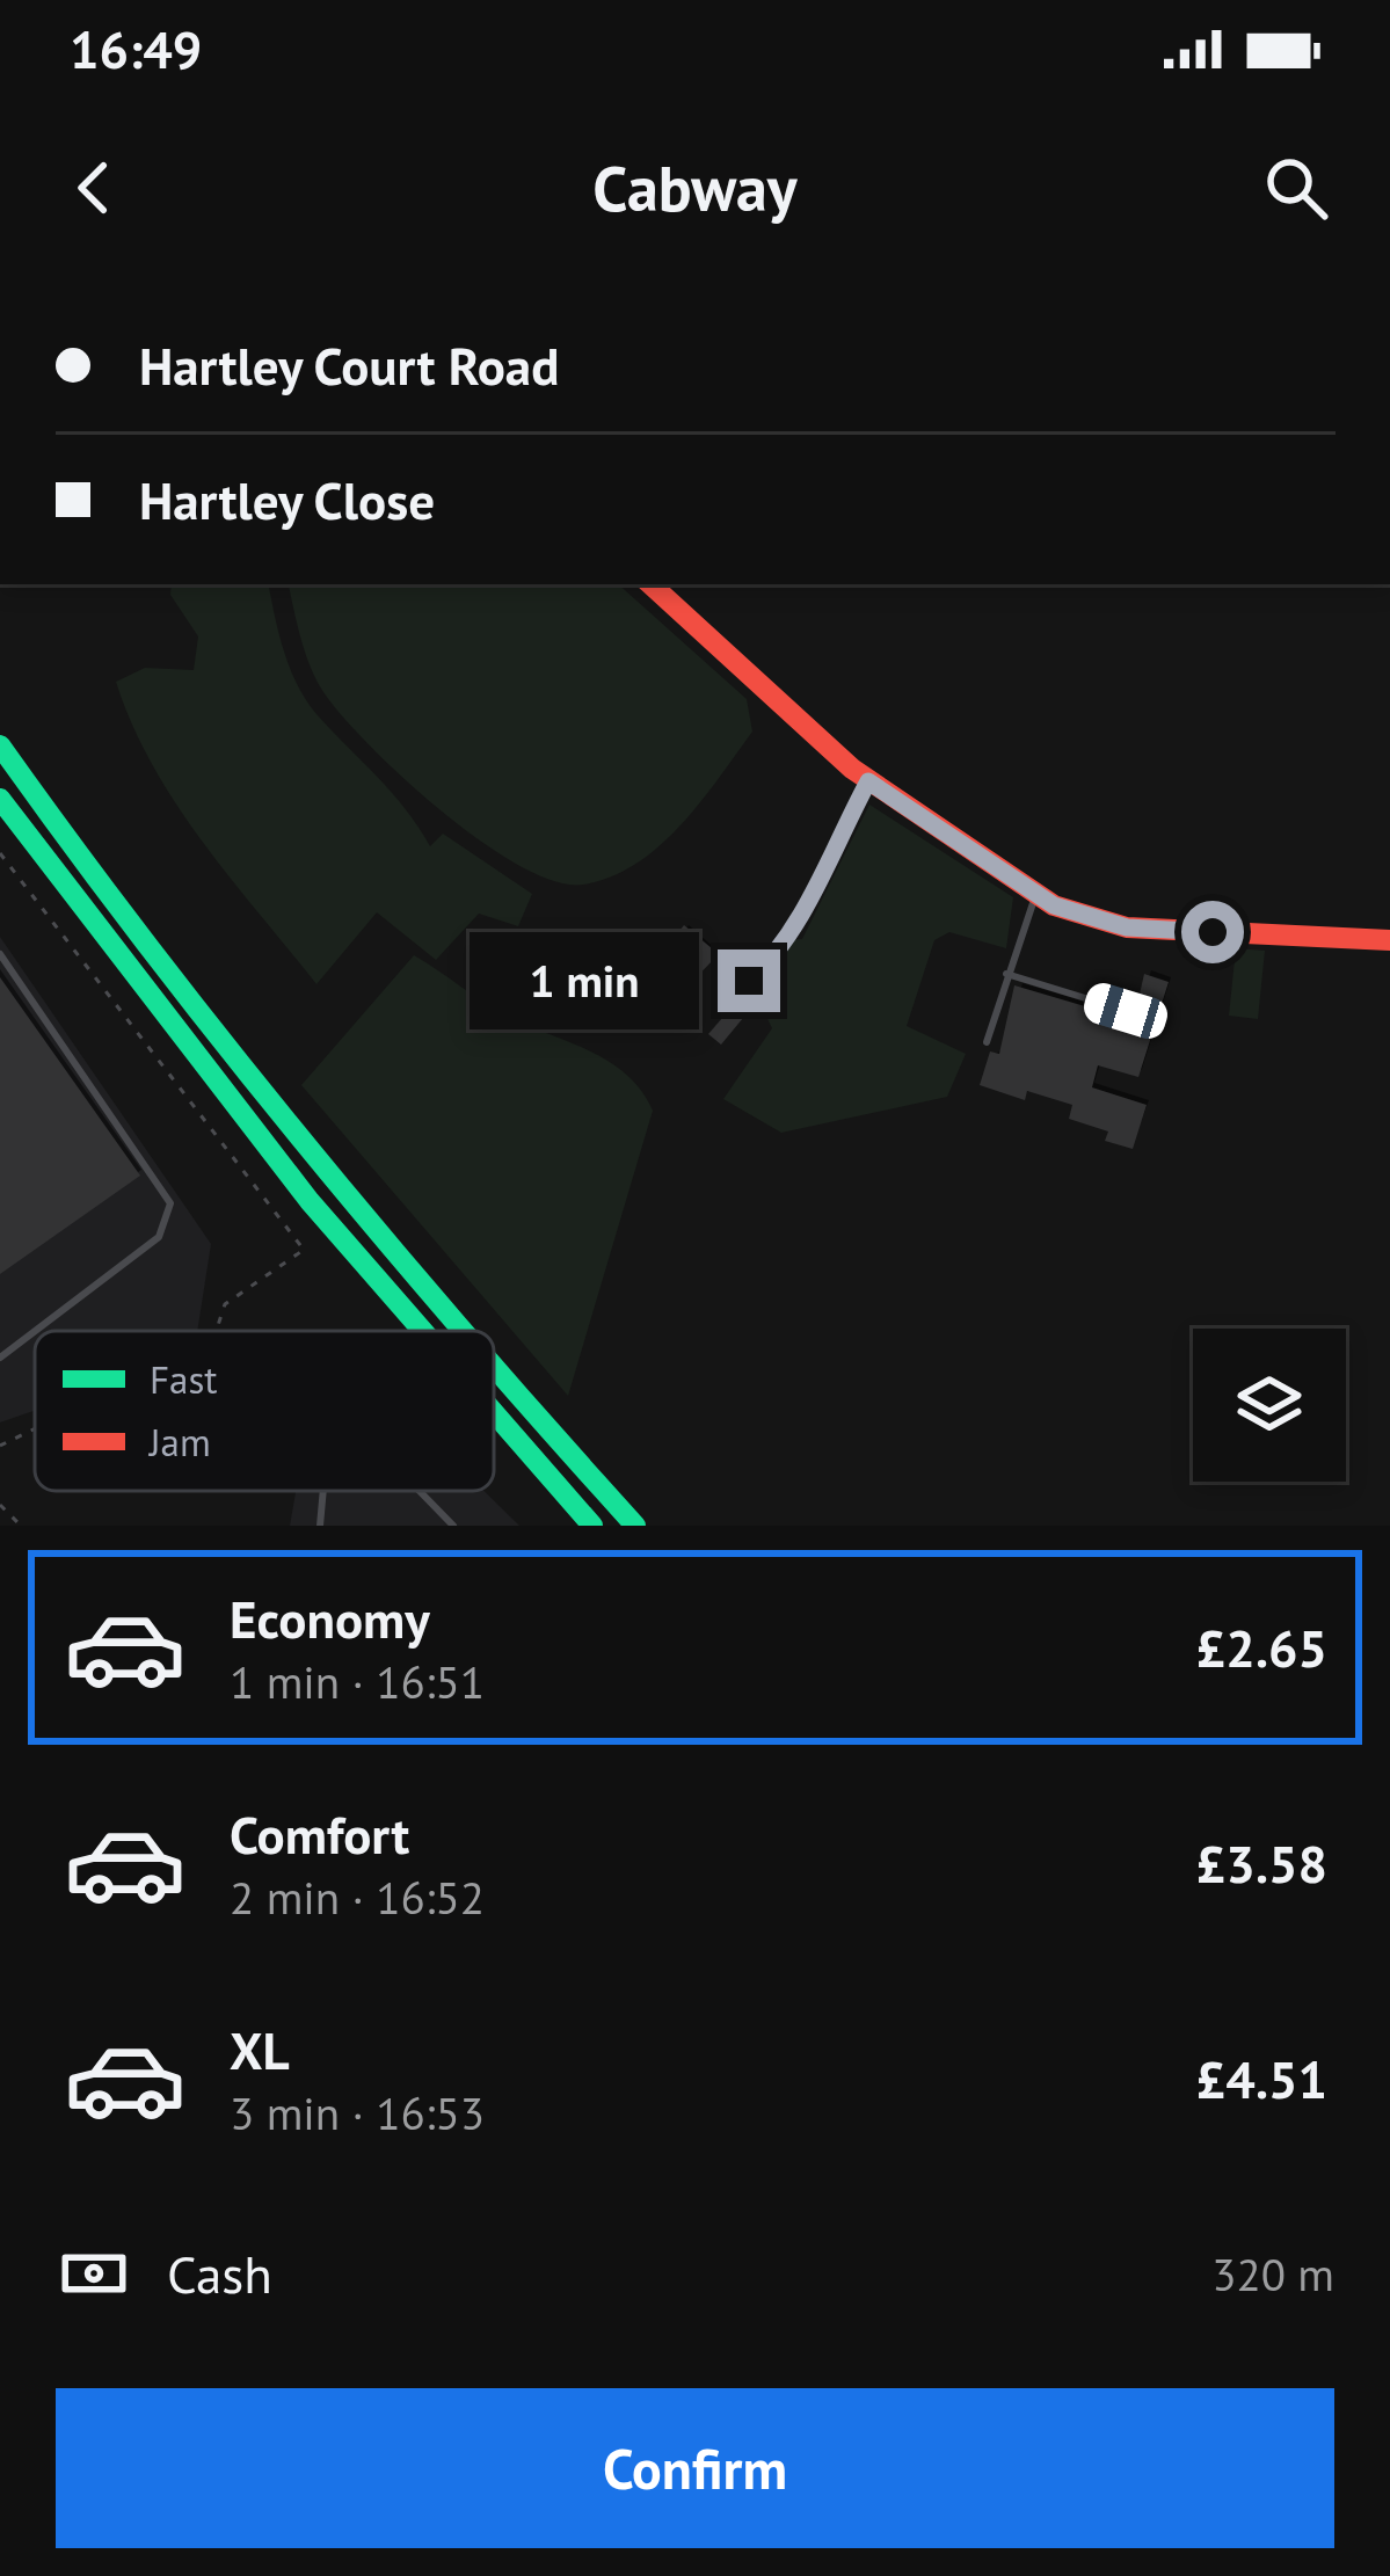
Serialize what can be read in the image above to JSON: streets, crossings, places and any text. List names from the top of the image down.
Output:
{
  "legend": ["Fast", "Jam"],
  "page": {
    "status": "16:49",
    "header": "Cabway",
    "banner": ["Hartley Court Road", "Hartley Close"],
    "bubble": "1 min",
    "list": [
      {
        "name": "Economy",
        "note": "1 min · 16:51",
        "value": "£2.65"
      },
      {
        "name": "Comfort",
        "note": "2 min · 16:52",
        "value": "£3.58"
      },
      {
        "name": "XL",
        "note": "3 min · 16:53",
        "value": "£4.51"
      }
    ],
    "pay": ["Cash", "320 m"],
    "buttons": "Confirm"
  }
}
